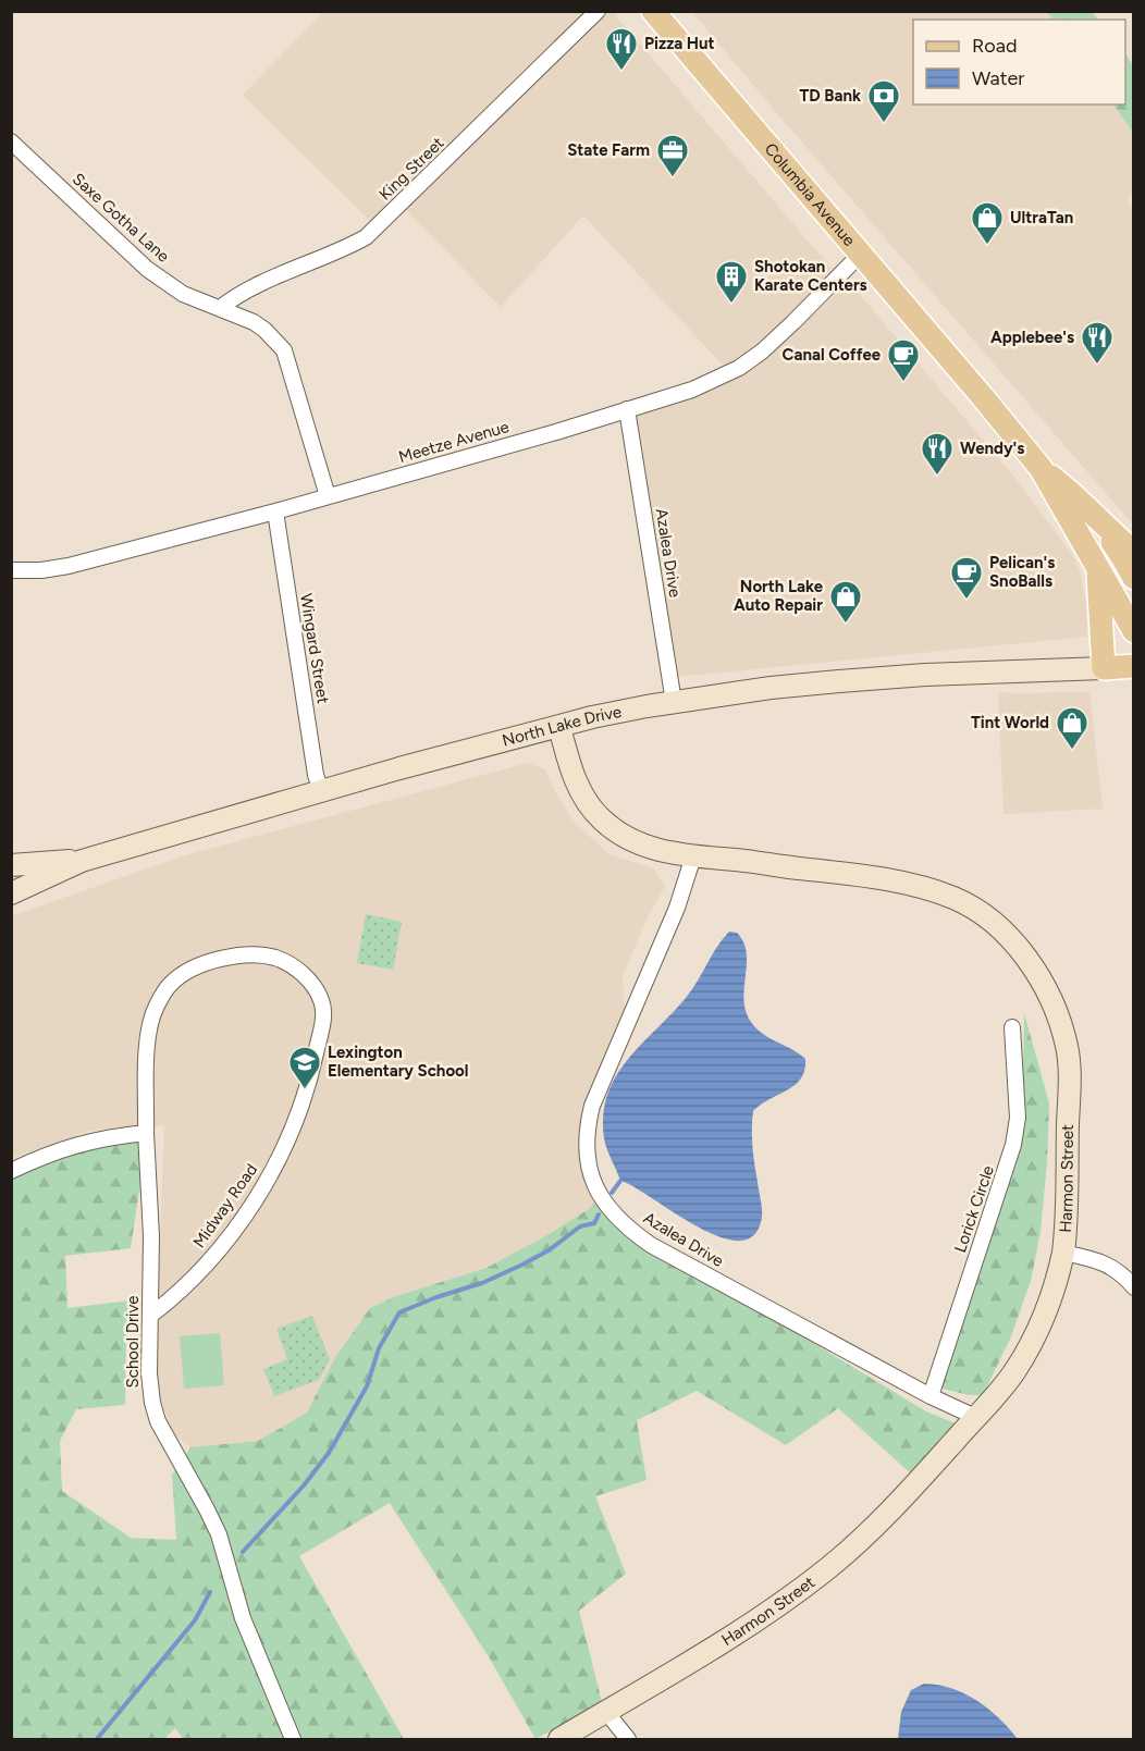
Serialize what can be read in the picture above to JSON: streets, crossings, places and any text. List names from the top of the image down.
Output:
{
  "streets": {
    "main road": ["Columbia Avenue", "North Lake Drive"],
    "street": [
      "King Street",
      "Saxe Gotha Lane",
      "Meetze Avenue",
      "Azalea Drive",
      "Wingard Street",
      "Harmon Street",
      "Midway Road",
      "Lorick Circle",
      "School Drive"
    ]
  },
  "crossings": [
    ["King Street", "Saxe Gotha Lane"],
    ["Columbia Avenue", "Meetze Avenue"],
    ["Saxe Gotha Lane", "Meetze Avenue"],
    ["Meetze Avenue", "Azalea Drive"],
    ["Meetze Avenue", "Wingard Street"],
    ["Azalea Drive", "North Lake Drive"],
    ["Azalea Drive", "Harmon Street"],
    ["Azalea Drive", "Lorick Circle"],
    ["Wingard Street", "North Lake Drive"],
    ["North Lake Drive", "Harmon Street"],
    ["Midway Road", "School Drive"]
  ],
  "places": {
    "restaurant": ["Pizza Hut", "Applebee's", "Wendy's"],
    "bank": ["TD Bank"],
    "office": ["State Farm"],
    "shop": ["UltraTan", "North Lake Auto Repair", "Tint World"],
    "building": ["Shotokan Karate Centers"],
    "cafe": ["Canal Coffee", "Pelican's SnoBalls"],
    "school or university": ["Lexington Elementary School"]
  },
  "legend": ["Road", "Water"]
}
